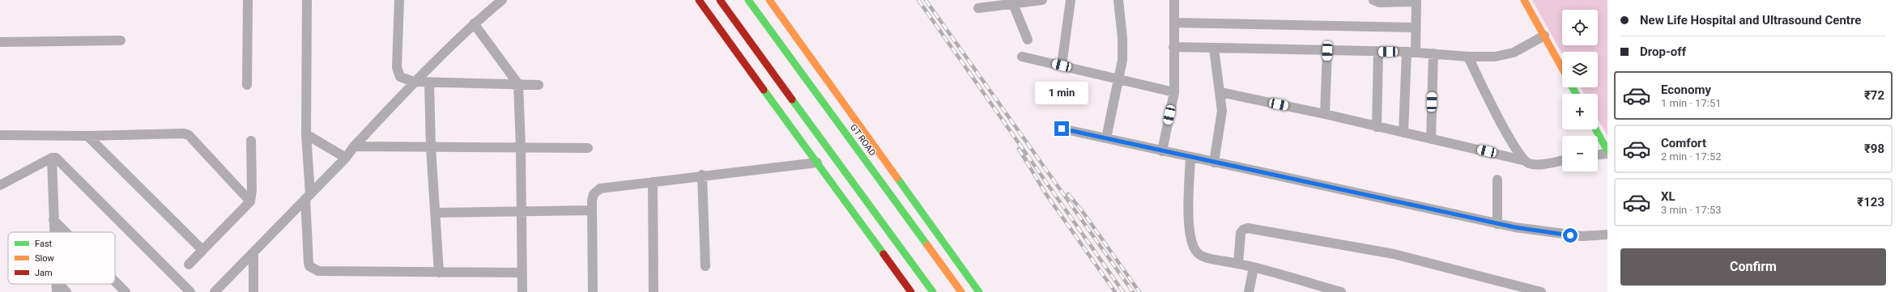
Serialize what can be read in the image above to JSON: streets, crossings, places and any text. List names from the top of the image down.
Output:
{
  "streets": {
    "main road": ["GT ROAD"]
  },
  "legend": ["Fast", "Slow", "Jam"],
  "page": {
    "banner": ["New Life Hospital and Ultrasound Centre", "Drop-off"],
    "map_buttons": ["+", "−"],
    "list": [
      {
        "name": "Economy",
        "note": "1 min · 17:51",
        "value": "₹72"
      },
      {
        "name": "Comfort",
        "note": "2 min · 17:52",
        "value": "₹98"
      },
      {
        "name": "XL",
        "note": "3 min · 17:53",
        "value": "₹123"
      }
    ],
    "bubble": "1 min",
    "buttons": "Confirm"
  }
}
